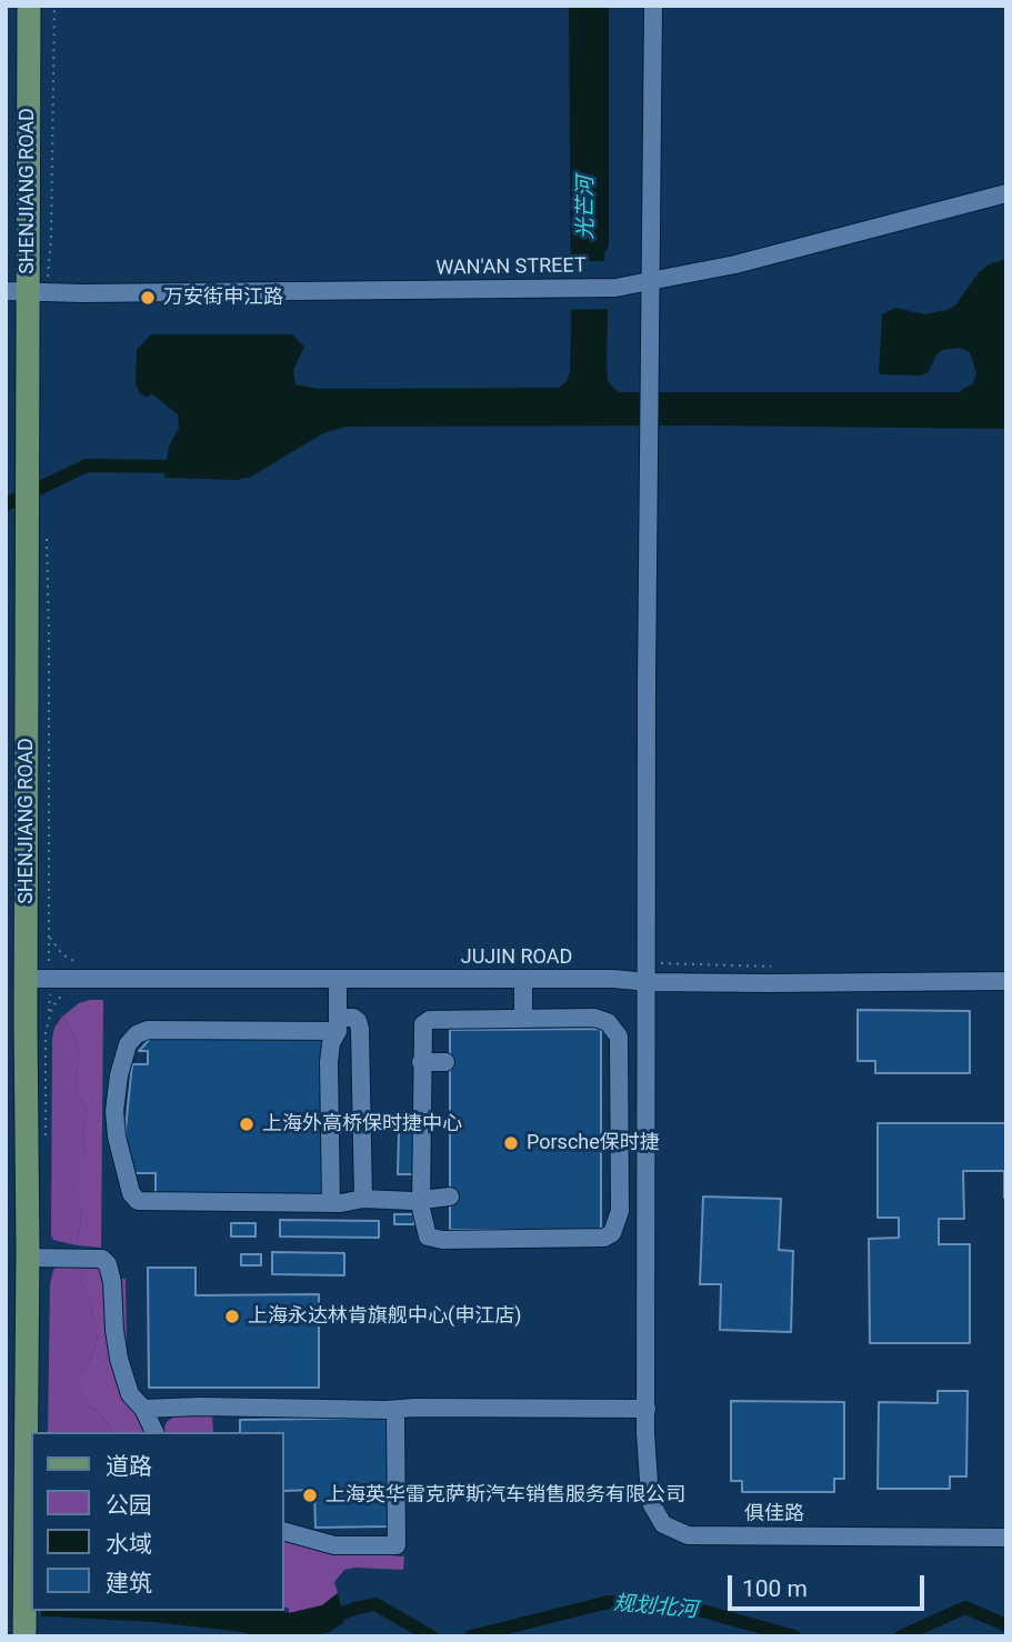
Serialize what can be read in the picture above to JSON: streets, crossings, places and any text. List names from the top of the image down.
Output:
{
  "streets": {
    "main road": ["SHENJIANG ROAD"],
    "street": ["WAN'AN STREET", "JUJIN ROAD", "俱佳路"]
  },
  "crossings": [
    ["SHENJIANG ROAD", "WAN'AN STREET"],
    ["SHENJIANG ROAD", "JUJIN ROAD"],
    ["WAN'AN STREET", "俱佳路"],
    ["JUJIN ROAD", "俱佳路"]
  ],
  "water": ["光芒河", "规划北河"],
  "places": [
    "万安街申江路",
    "上海外高桥保时捷中心",
    "Porsche保时捷",
    "上海永达林肯旗舰中心(申江店)",
    "上海英华雷克萨斯汽车销售服务有限公司"
  ],
  "legend": [
    "道路",
    "公园",
    "水域",
    "建筑"
  ],
  "scale_bar": "100 m"
}
